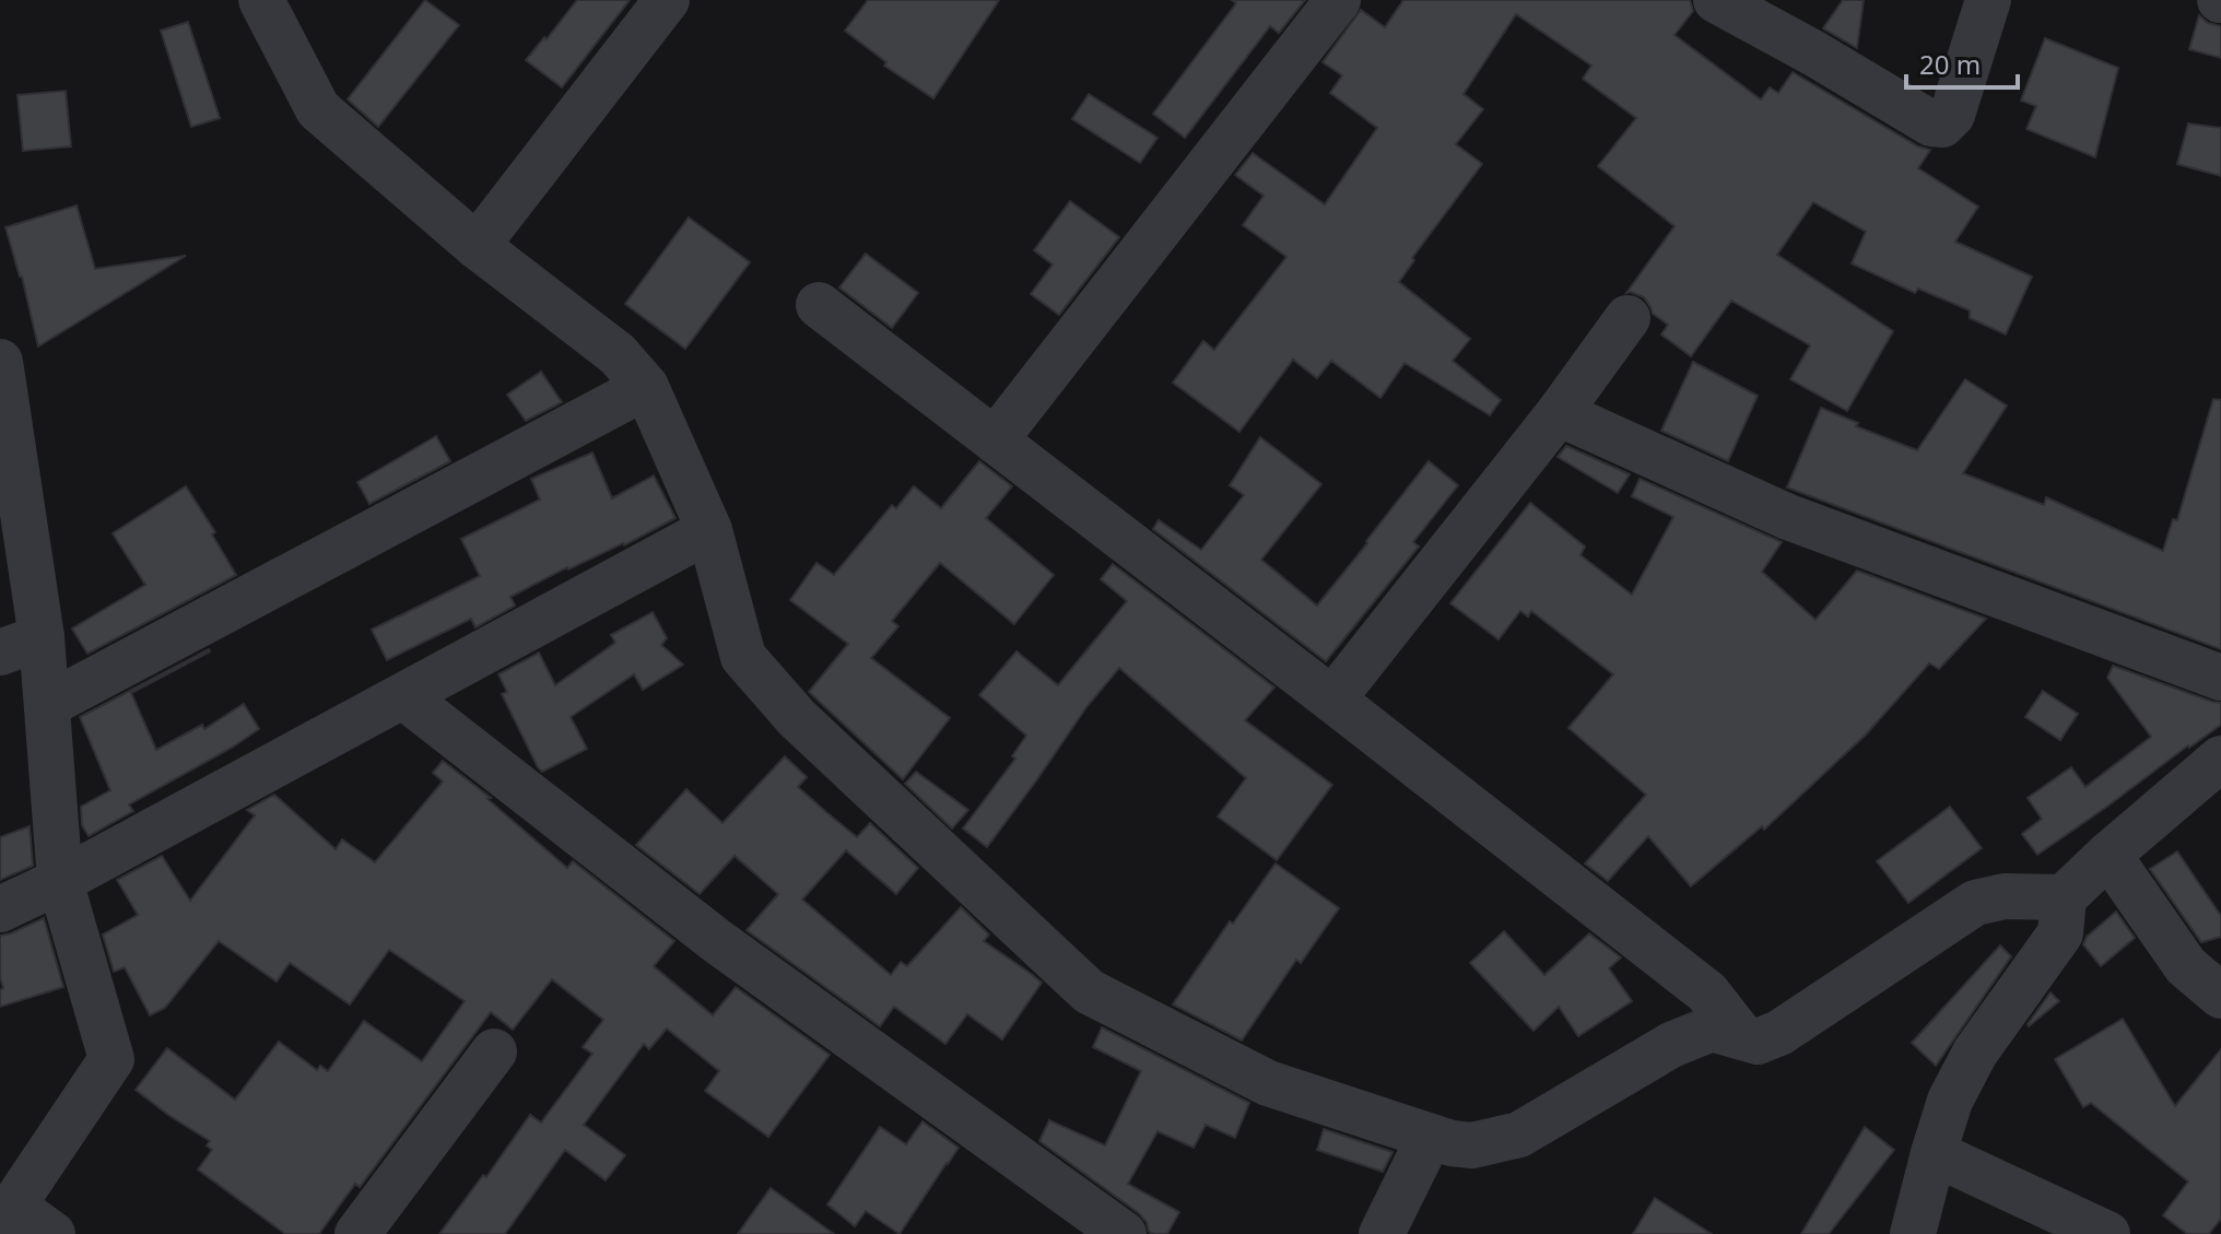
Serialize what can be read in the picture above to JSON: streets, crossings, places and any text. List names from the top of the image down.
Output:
{
  "scale_bar": "20 m"
}
